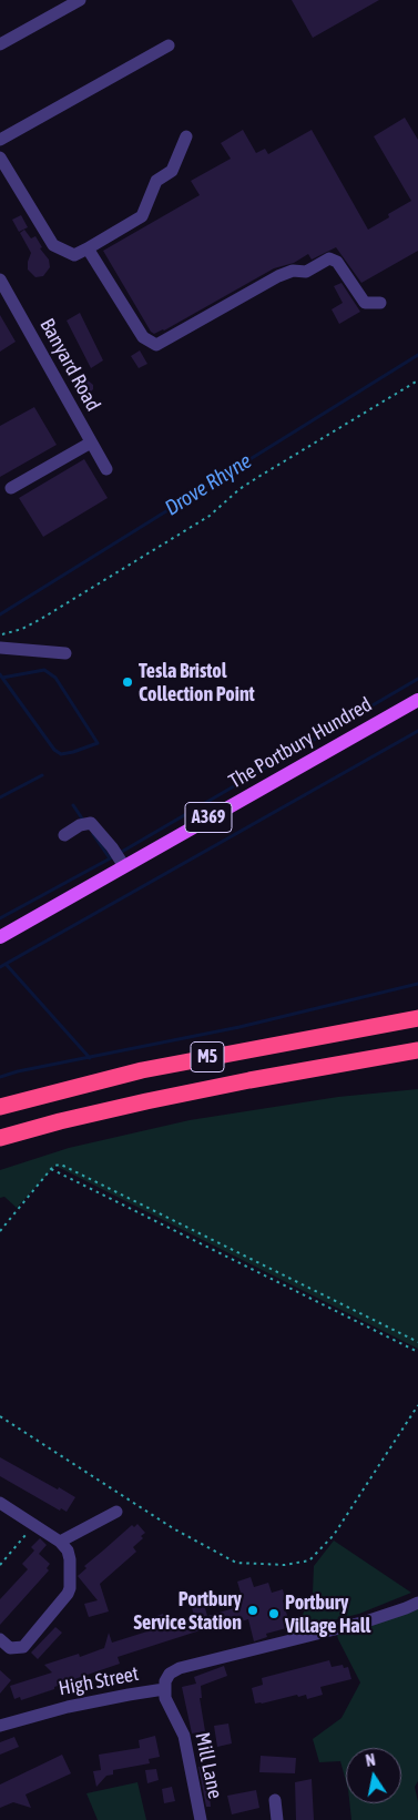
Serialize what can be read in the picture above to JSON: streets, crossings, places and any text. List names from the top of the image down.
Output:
{
  "streets": {
    "highway": ["M5"],
    "main road": ["The Portbury Hundred", "A369"],
    "street": ["Banyard Road", "High Street", "Mill Lane"]
  },
  "crossings": [
    ["High Street", "Mill Lane"]
  ],
  "water": ["Drove Rhyne"],
  "places": ["Tesla Bristol Collection Point", "Portbury Service Station", "Portbury Village Hall"],
  "north": "top"
}
